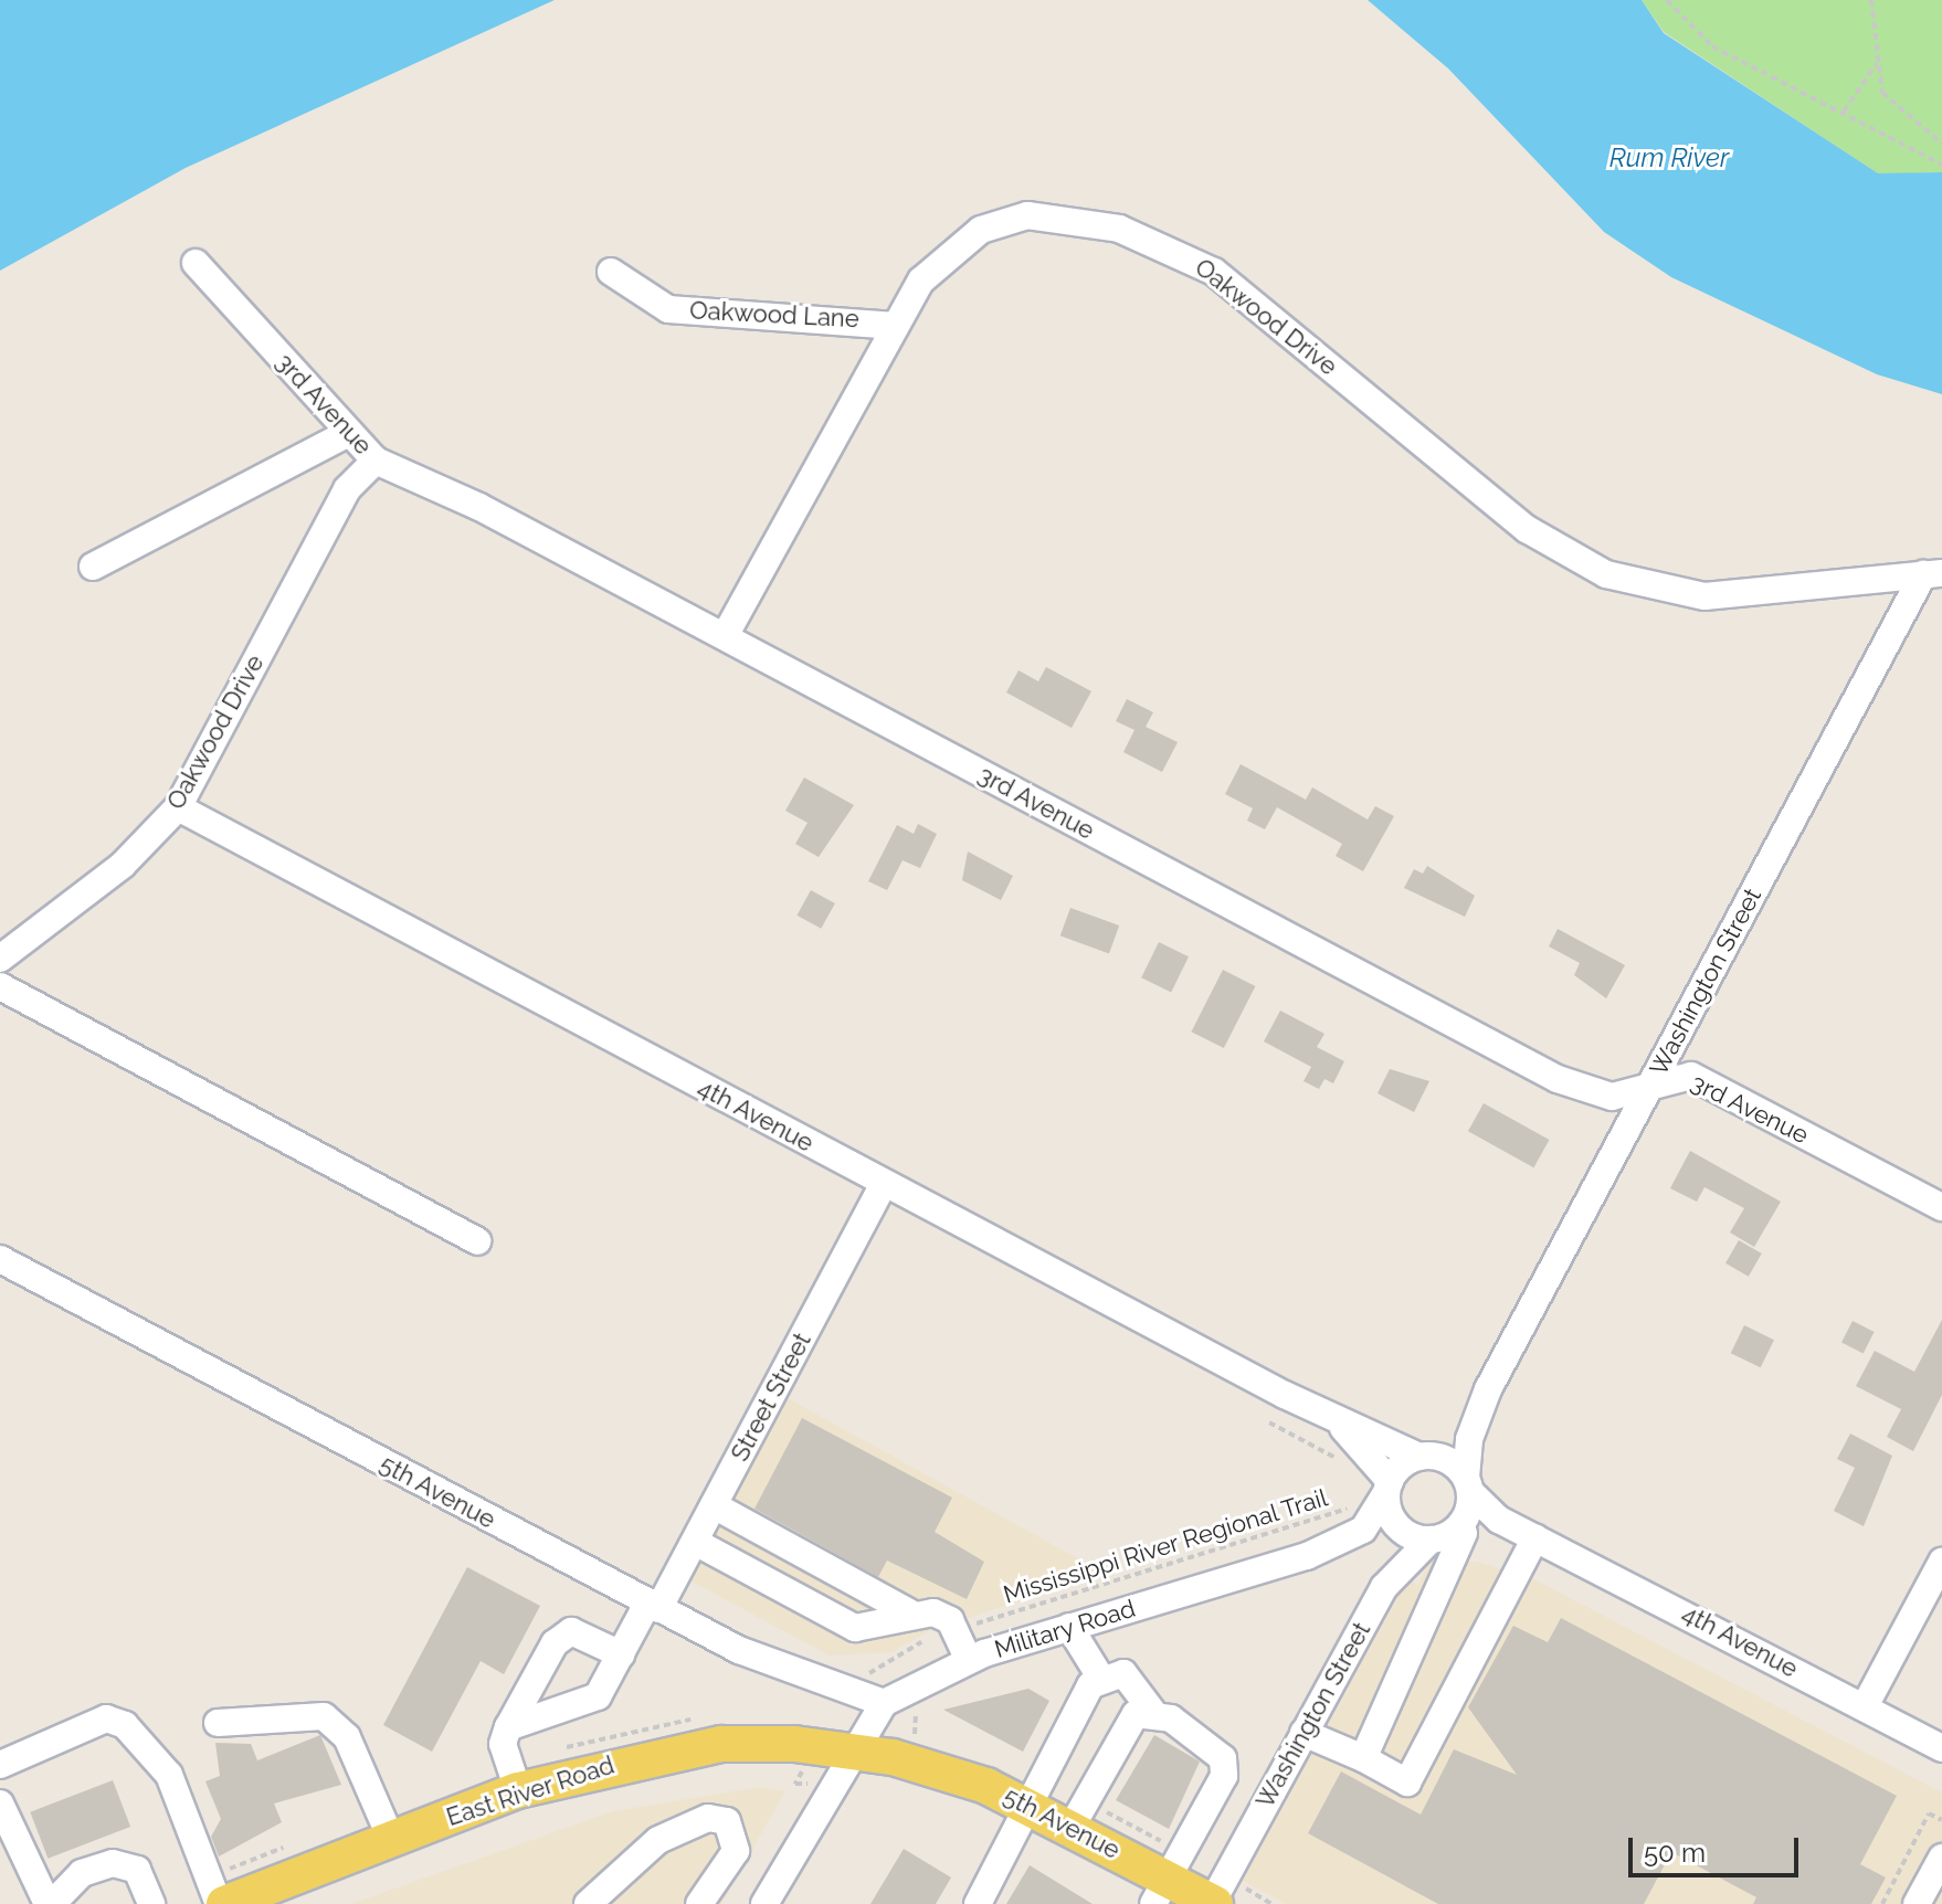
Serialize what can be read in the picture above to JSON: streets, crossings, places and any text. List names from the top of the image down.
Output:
{
  "streets": {
    "main road": ["5th Avenue", "East River Road"],
    "street": [
      "Oakwood Lane",
      "Oakwood Drive",
      "3rd Avenue",
      "Washington Street",
      "4th Avenue",
      "Street Street",
      "Military Road"
    ],
    "path": ["Mississippi River Regional Trail"]
  },
  "crossings": [
    ["Oakwood Lane", "Oakwood Drive"],
    ["Oakwood Drive", "3rd Avenue"],
    ["Oakwood Drive", "Washington Street"],
    ["Oakwood Drive", "4th Avenue"],
    ["3rd Avenue", "Washington Street"],
    ["Washington Street", "4th Avenue"],
    ["Washington Street", "5th Avenue"],
    ["Washington Street", "Military Road"],
    ["4th Avenue", "Street Street"],
    ["4th Avenue", "Military Road"],
    ["Street Street", "5th Avenue"],
    ["5th Avenue", "Mississippi River Regional Trail"],
    ["5th Avenue", "Military Road"],
    ["5th Avenue", "East River Road"],
    ["Military Road", "East River Road"]
  ],
  "water": ["Rum River"],
  "scale_bar": "50 m"
}
